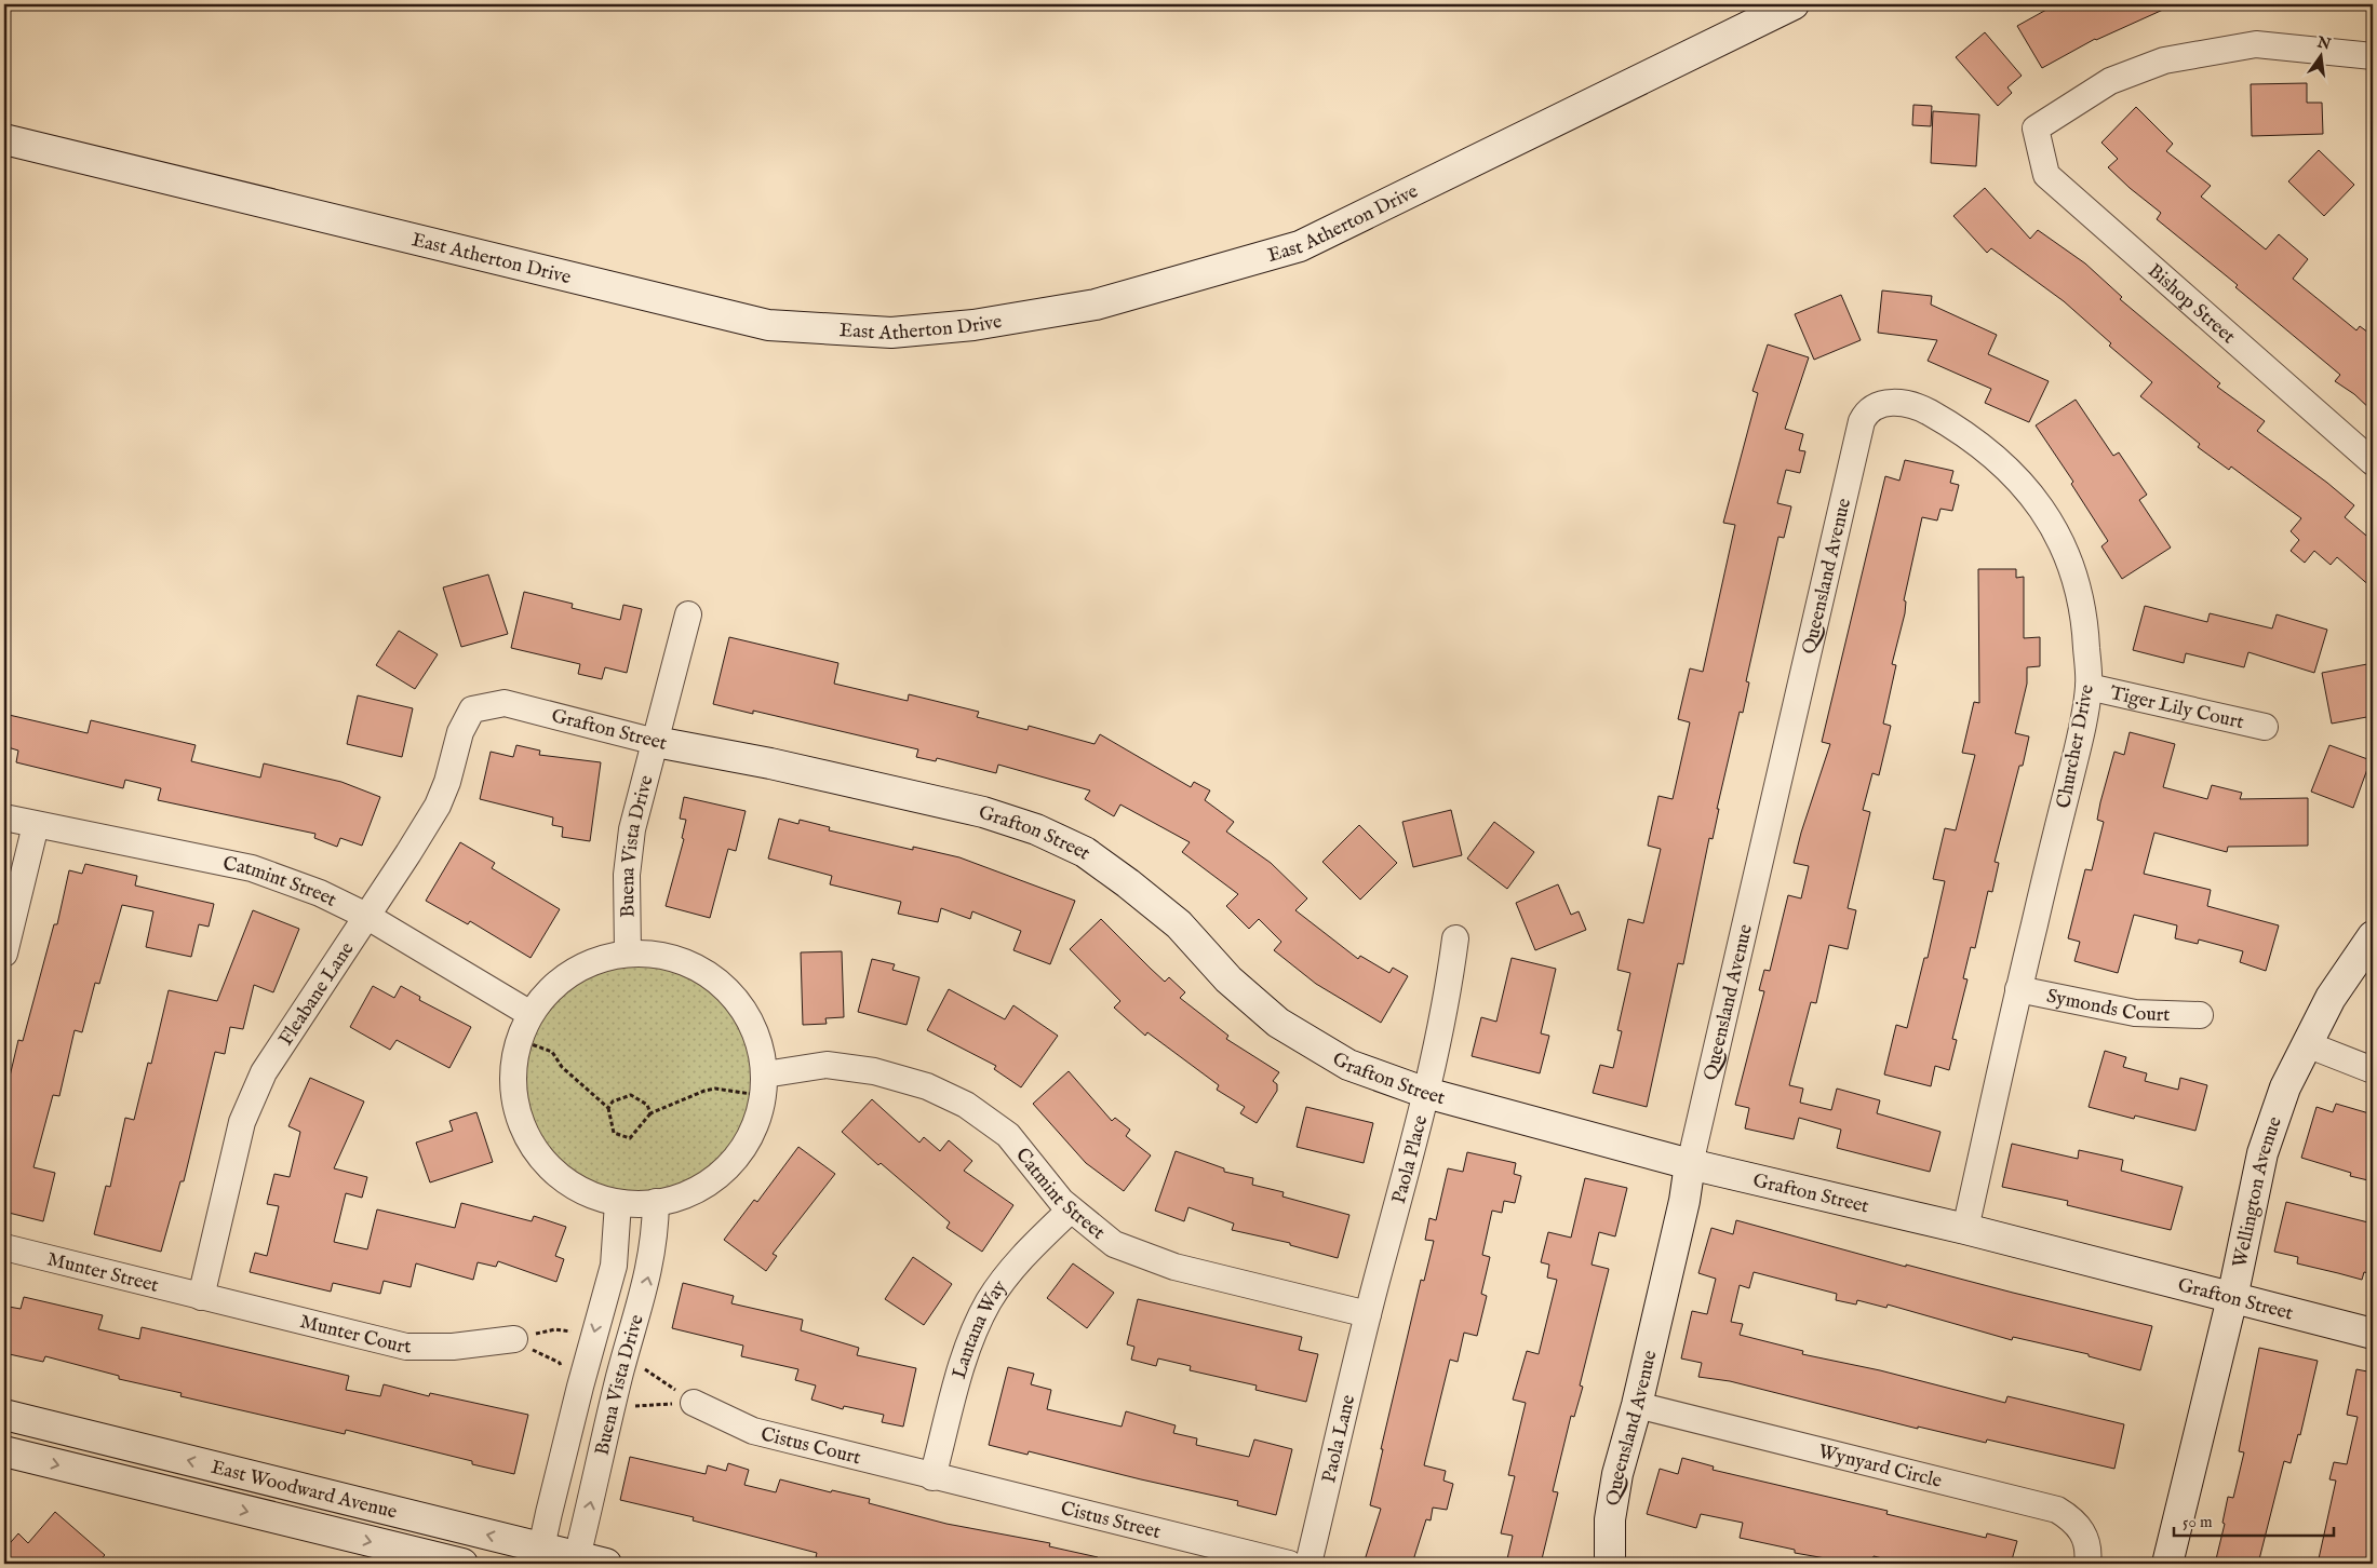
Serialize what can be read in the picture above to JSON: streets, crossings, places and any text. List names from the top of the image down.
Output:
{
  "streets": {
    "street": [
      "East Atherton Drive",
      "Bishop Street",
      "Queensland Avenue",
      "Tiger Lily Court",
      "Grafton Street",
      "Churcher Drive",
      "Buena Vista Drive",
      "Catmint Street",
      "Fleabane Lane",
      "Symonds Court",
      "Paola Place",
      "Wellington Avenue",
      "Munter Street",
      "Lantana Way",
      "Munter Court",
      "Paola Lane",
      "Cistus Court",
      "Wynyard Circle",
      "East Woodward Avenue",
      "Cistus Street"
    ]
  },
  "crossings": [
    ["Queensland Avenue", "Grafton Street"],
    ["Queensland Avenue", "Churcher Drive"],
    ["Queensland Avenue", "Wynyard Circle"],
    ["Tiger Lily Court", "Churcher Drive"],
    ["Grafton Street", "Churcher Drive"],
    ["Grafton Street", "Buena Vista Drive"],
    ["Grafton Street", "Fleabane Lane"],
    ["Grafton Street", "Paola Place"],
    ["Grafton Street", "Wellington Avenue"],
    ["Churcher Drive", "Symonds Court"],
    ["Buena Vista Drive", "East Woodward Avenue"],
    ["Catmint Street", "Fleabane Lane"],
    ["Catmint Street", "Paola Place"],
    ["Catmint Street", "Lantana Way"],
    ["Catmint Street", "Paola Lane"],
    ["Fleabane Lane", "Munter Street"],
    ["Fleabane Lane", "Munter Court"],
    ["Paola Place", "Paola Lane"],
    ["Munter Street", "Munter Court"],
    ["Lantana Way", "Cistus Court"],
    ["Lantana Way", "Cistus Street"],
    ["Cistus Court", "Cistus Street"]
  ],
  "scale_bar": "50 m",
  "north": "top"
}
